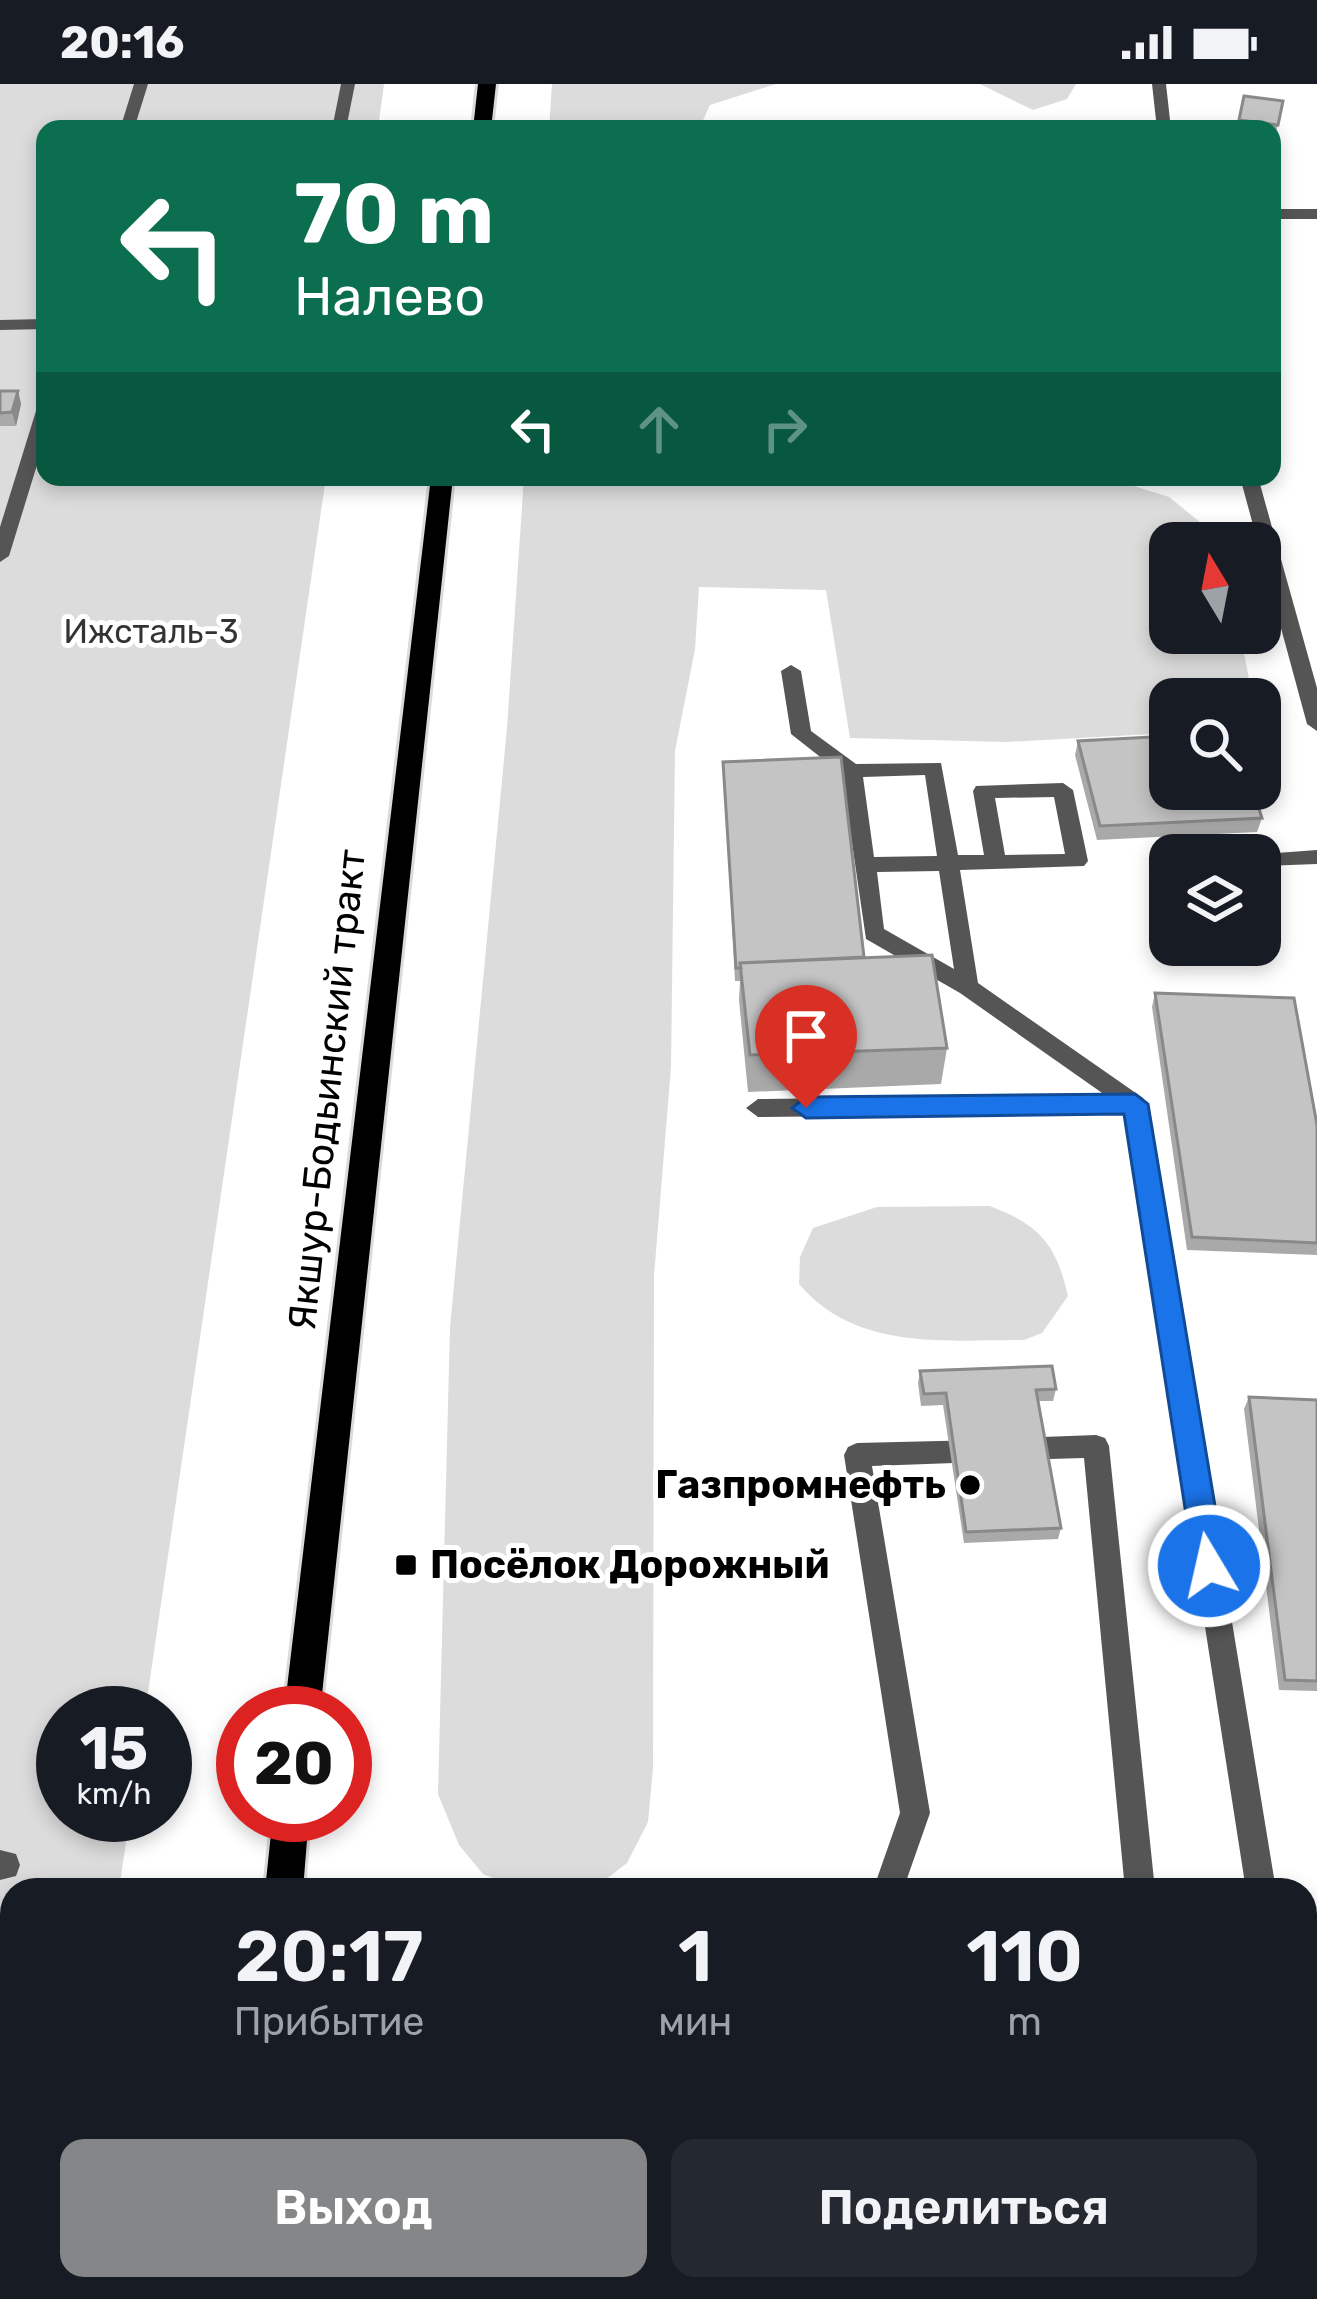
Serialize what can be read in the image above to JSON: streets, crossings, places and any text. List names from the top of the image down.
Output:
{
  "streets": {
    "main road": ["Якшур-Бодьинский тракт"]
  },
  "parks": ["Ижсталь-3"],
  "places": {
    "other": ["Газпромнефть"],
    "transit": ["Посёлок Дорожный"]
  },
  "north": "top",
  "page": {
    "status": "20:16",
    "turn": ["70 m", "Налево"],
    "speed": "15 km/h",
    "limit": "20",
    "eta": [
      "20:17",
      "Прибытие",
      "1",
      "мин",
      "110",
      "m"
    ],
    "buttons": ["Выход", "Поделиться"]
  }
}
